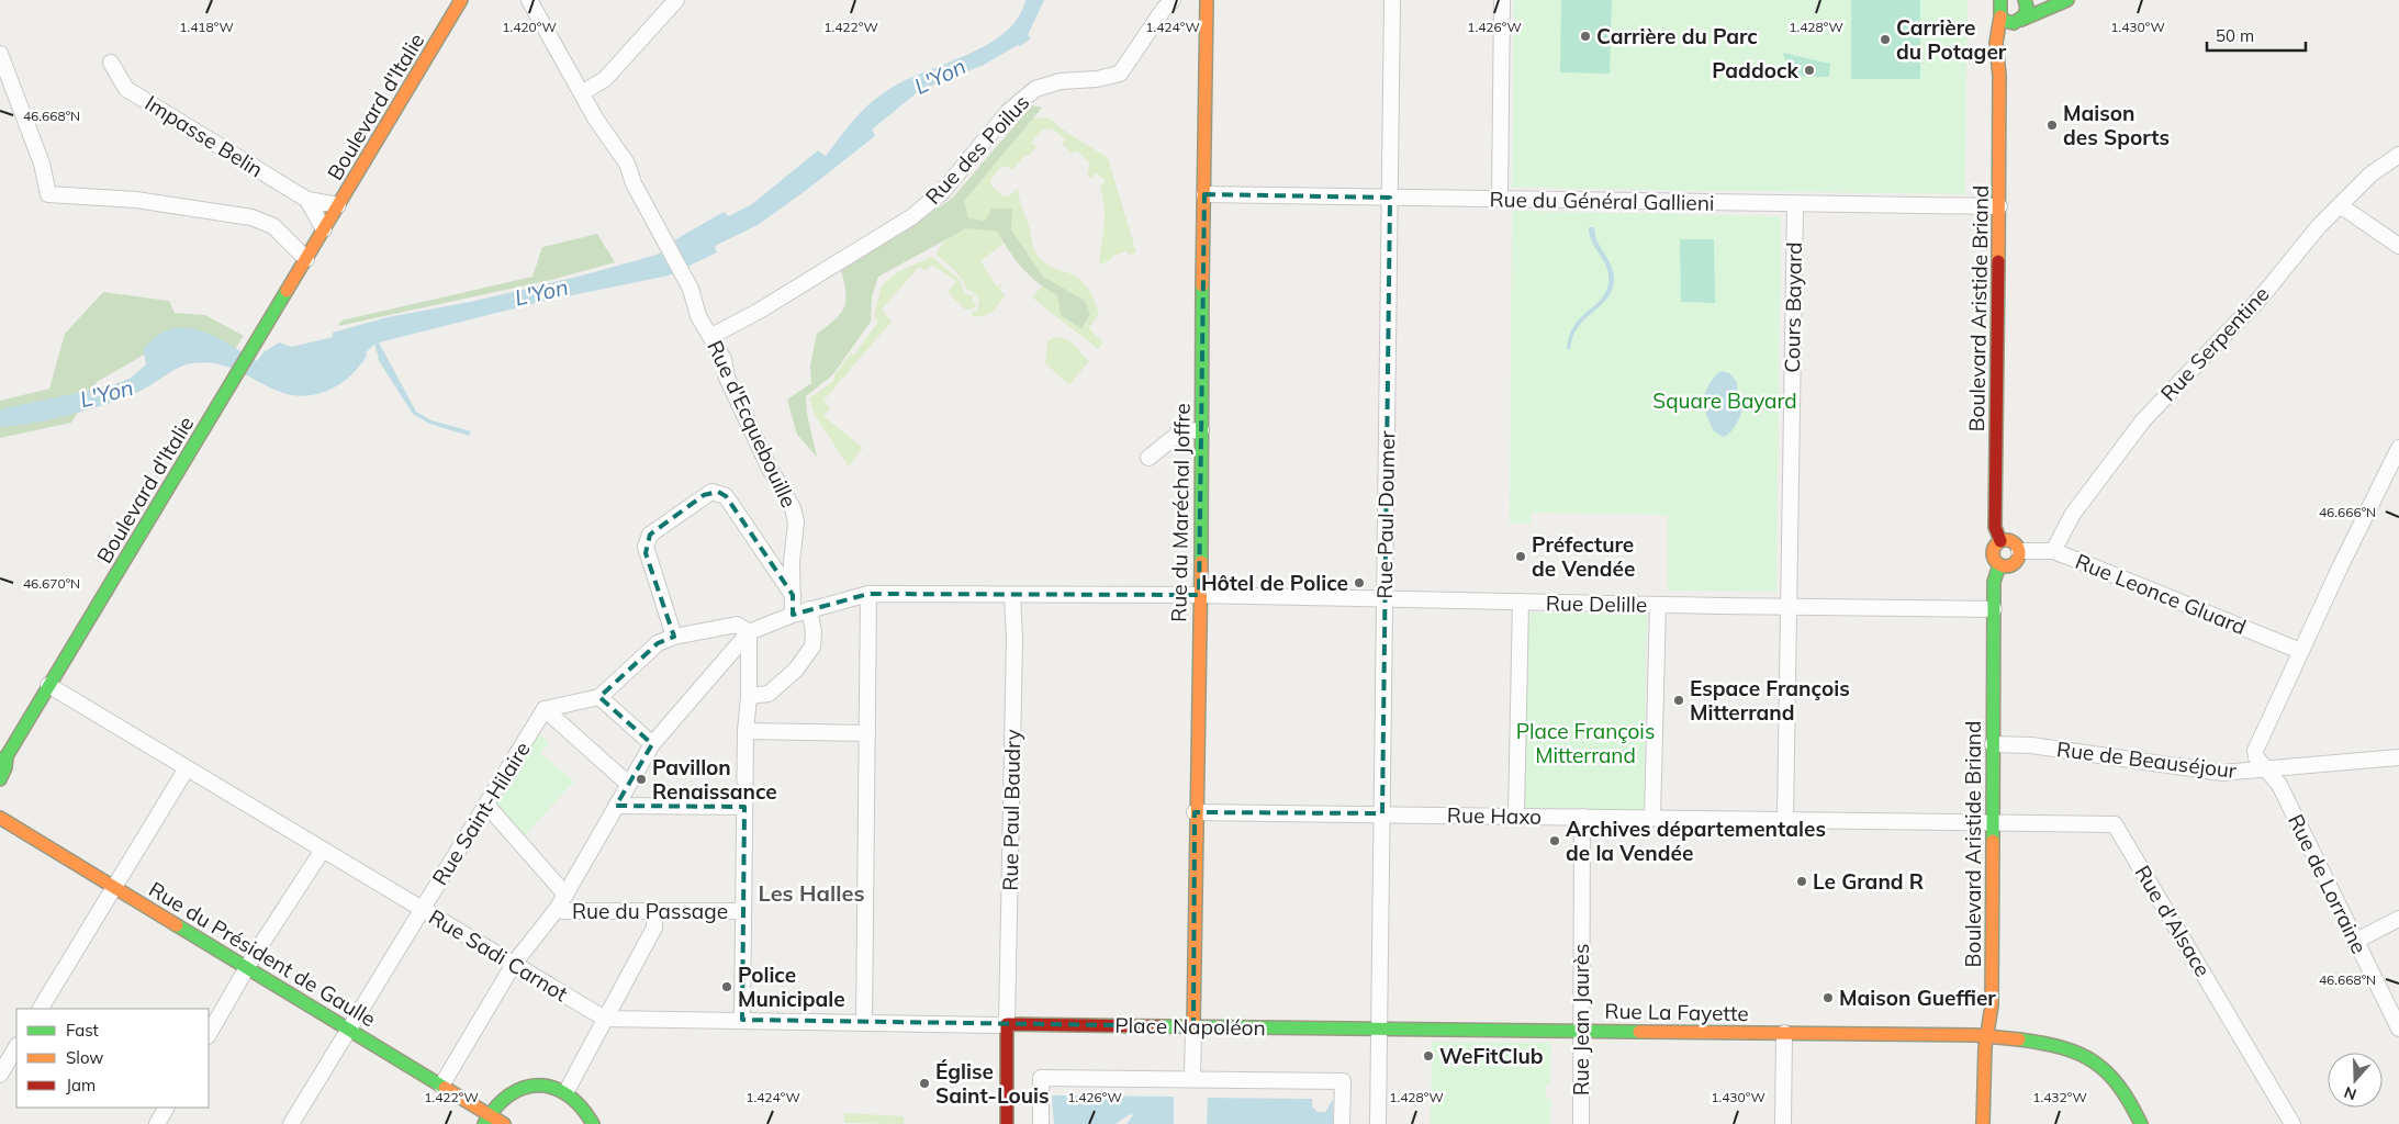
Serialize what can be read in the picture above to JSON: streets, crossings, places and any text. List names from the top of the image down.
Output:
{
  "streets": {
    "street": [
      "Boulevard d'Italie",
      "Impasse Belin",
      "Rue des Poilus",
      "Rue du Général Gallieni",
      "Cours Bayard",
      "Boulevard Aristide Briand",
      "Rue Serpentine",
      "Rue d'Ecquebouille",
      "Rue du Maréchal Joffre",
      "Rue Paul Doumer",
      "Rue Leonce Gluard",
      "Rue Delille",
      "Rue de Beauséjour",
      "Rue Paul Baudry",
      "Rue Saint-Hilaire",
      "Rue Haxo",
      "Rue de Lorraine",
      "Rue du Passage",
      "Rue d'Alsace",
      "Rue du Président de Gaulle",
      "Rue Sadi Carnot",
      "Rue La Fayette",
      "Rue Jean Jaurès",
      "Place Napoléon"
    ]
  },
  "crossings": [
    ["Boulevard d'Italie", "Impasse Belin"],
    ["Boulevard d'Italie", "Rue Sadi Carnot"],
    ["Rue des Poilus", "Rue d'Ecquebouille"],
    ["Rue du Général Gallieni", "Cours Bayard"],
    ["Rue du Général Gallieni", "Boulevard Aristide Briand"],
    ["Rue du Général Gallieni", "Rue du Maréchal Joffre"],
    ["Rue du Général Gallieni", "Rue Paul Doumer"],
    ["Cours Bayard", "Rue Delille"],
    ["Cours Bayard", "Rue Haxo"],
    ["Boulevard Aristide Briand", "Rue Leonce Gluard"],
    ["Boulevard Aristide Briand", "Rue Delille"],
    ["Boulevard Aristide Briand", "Rue de Beauséjour"],
    ["Boulevard Aristide Briand", "Rue Haxo"],
    ["Boulevard Aristide Briand", "Rue d'Alsace"],
    ["Boulevard Aristide Briand", "Rue La Fayette"],
    ["Rue Serpentine", "Rue Leonce Gluard"],
    ["Rue d'Ecquebouille", "Rue Delille"],
    ["Rue du Maréchal Joffre", "Rue Delille"],
    ["Rue du Maréchal Joffre", "Rue Haxo"],
    ["Rue du Maréchal Joffre", "Place Napoléon"],
    ["Rue Paul Doumer", "Rue Delille"],
    ["Rue Paul Doumer", "Rue Haxo"],
    ["Rue Paul Doumer", "Rue La Fayette"],
    ["Rue Paul Doumer", "Place Napoléon"],
    ["Rue Leonce Gluard", "Rue de Lorraine"],
    ["Rue Delille", "Rue Paul Baudry"],
    ["Rue de Beauséjour", "Rue de Lorraine"],
    ["Rue Paul Baudry", "Place Napoléon"],
    ["Rue Saint-Hilaire", "Rue du Président de Gaulle"],
    ["Rue Saint-Hilaire", "Rue Sadi Carnot"],
    ["Rue Haxo", "Rue d'Alsace"],
    ["Rue Haxo", "Rue Jean Jaurès"],
    ["Rue La Fayette", "Rue Jean Jaurès"],
    ["Rue La Fayette", "Place Napoléon"]
  ],
  "districts": ["Les Halles"],
  "water": ["L'Yon"],
  "parks": ["Square Bayard", "Place François Mitterrand"],
  "places": [
    "Carrière du Parc",
    "Carrière du Potager",
    "Paddock",
    "Maison des Sports",
    "Préfecture de Vendée",
    "Hôtel de Police",
    "Espace François Mitterrand",
    "Pavillon Renaissance",
    "Archives départementales de la Vendée",
    "Le Grand R",
    "Police Municipale",
    "Maison Gueffier",
    "WeFitClub",
    "Église Saint-Louis"
  ],
  "legend": ["Fast", "Slow", "Jam"],
  "scale_bar": "50 m",
  "north": "bottom",
  "coordinates": [
    "1.430°W",
    "1.418°W",
    "1.420°W",
    "1.422°W",
    "1.424°W",
    "1.426°W",
    "1.428°W",
    "46.668°N",
    "46.666°N",
    "46.670°N",
    "1.432°W"
  ]
}
